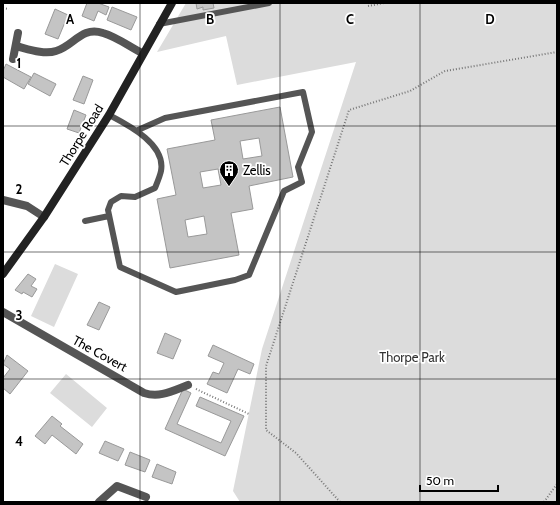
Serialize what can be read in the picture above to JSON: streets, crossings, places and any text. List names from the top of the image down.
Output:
{
  "streets": {
    "street": ["Thorpe Road", "The Covert"]
  },
  "parks": ["Thorpe Park"],
  "places": {
    "building": ["Zellis"]
  },
  "scale_bar": "50 m",
  "grid": {
    "columns": [
      "A",
      "B",
      "C",
      "D"
    ],
    "rows": [
      "1",
      "2",
      "3",
      "4"
    ]
  }
}
